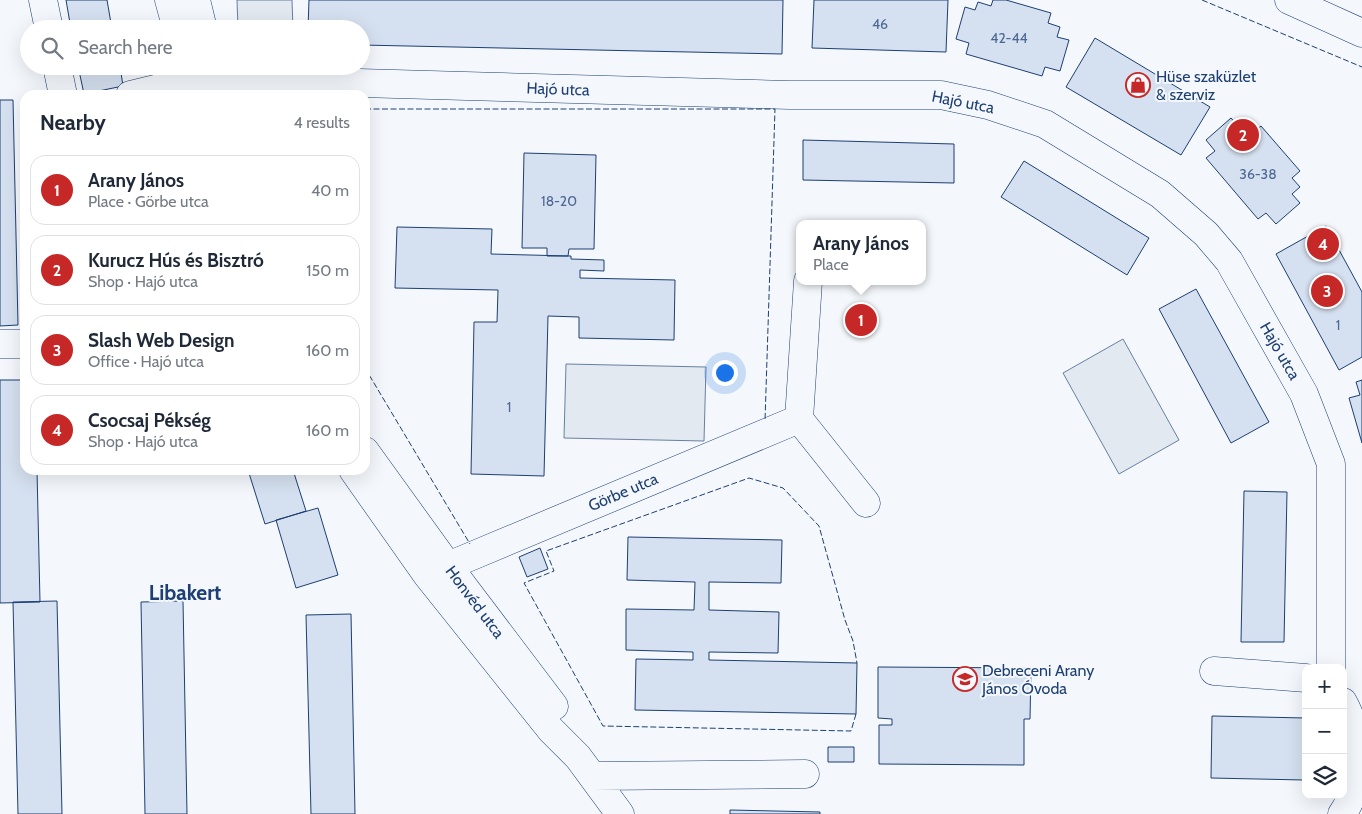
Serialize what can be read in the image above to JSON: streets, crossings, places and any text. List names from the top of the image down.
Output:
{
  "streets": {
    "street": ["Hajó utca", "Görbe utca", "Honvéd utca"]
  },
  "crossings": [
    ["Görbe utca", "Honvéd utca"]
  ],
  "districts": ["Libakert"],
  "places": {
    "shop": ["Hüse szaküzlet & szerviz"],
    "school or university": ["Debreceni Arany János Óvoda"]
  },
  "house_numbers": [
    "46",
    "42-44",
    "36-38",
    "18-20",
    "1",
    "1"
  ],
  "page": {
    "search": "Search here",
    "heading": ["Nearby", "4 results"],
    "pins": [
      "2",
      "4",
      "3",
      "1"
    ],
    "list": [
      {
        "mark": "1",
        "name": "Arany János",
        "note": "Place · Görbe utca",
        "value": "40 m"
      },
      {
        "mark": "2",
        "name": "Kurucz Hús és Bisztró",
        "note": "Shop · Hajó utca",
        "value": "150 m"
      },
      {
        "mark": "3",
        "name": "Slash Web Design",
        "note": "Office · Hajó utca",
        "value": "160 m"
      },
      {
        "mark": "4",
        "name": "Csocsaj Pékség",
        "note": "Shop · Hajó utca",
        "value": "160 m"
      }
    ],
    "popup": ["Arany János", "Place"],
    "map_buttons": ["+", "−"]
  }
}
